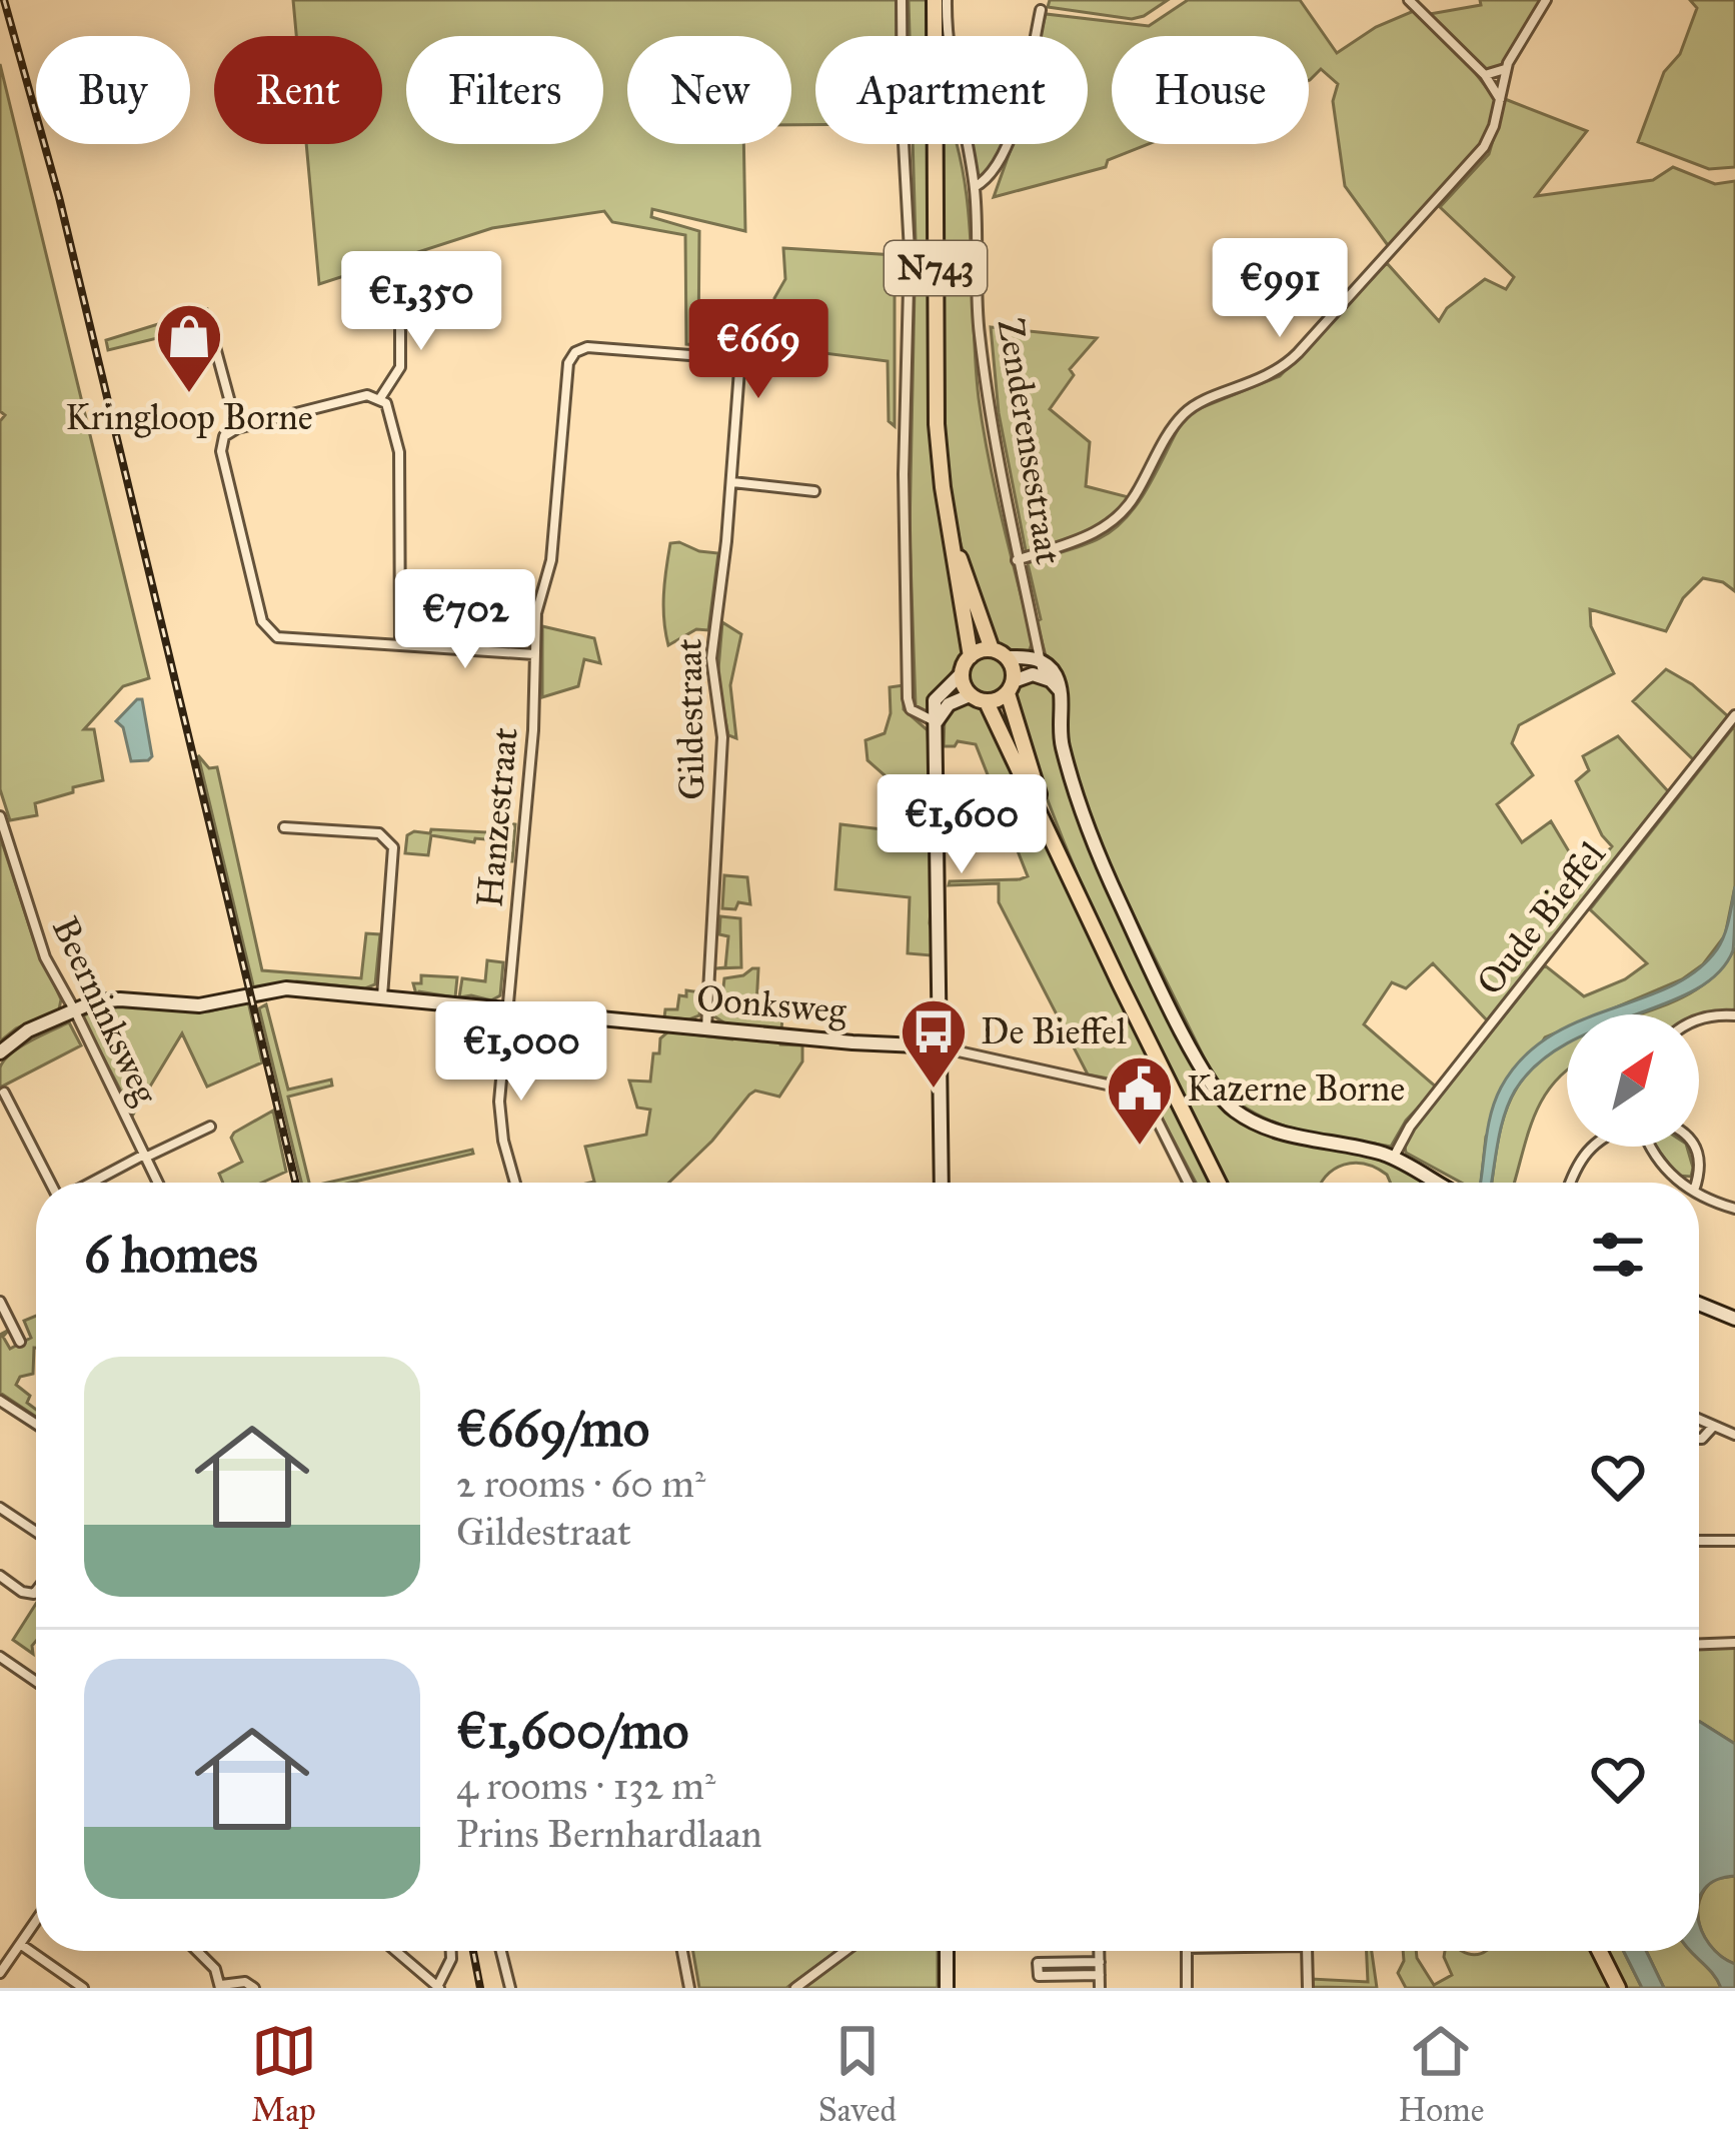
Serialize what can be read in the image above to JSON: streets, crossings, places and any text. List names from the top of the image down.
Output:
{
  "streets": {
    "main road": ["N743", "Zenderensestraat", "Oonksweg"],
    "street": [
      "Gildestraat",
      "Hanzestraat",
      "Oude Bieffel",
      "Beerninksweg"
    ]
  },
  "crossings": [
    ["Gildestraat", "Hanzestraat"],
    ["Gildestraat", "Oonksweg"],
    ["Hanzestraat", "Oonksweg"],
    ["Oonksweg", "Beerninksweg"]
  ],
  "places": {
    "shop": ["Kringloop Borne"],
    "bus stop": ["De Bieffel"],
    "public building": ["Kazerne Borne"]
  },
  "north": "top right",
  "page": {
    "chip": [
      "Buy",
      "Rent",
      "Filters",
      "New",
      "Apartment",
      "House"
    ],
    "price": [
      "€991",
      "€1,350",
      "€669",
      "€702",
      "€1,600",
      "€1,000"
    ],
    "heading": "6 homes",
    "list": [
      {
        "name": "€669/mo",
        "note": "2 rooms · 60 m² · Gildestraat"
      },
      {
        "name": "€1,600/mo",
        "note": "4 rooms · 132 m² · Prins Bernhardlaan"
      }
    ],
    "tabs": ["Map", "Saved", "Home"]
  }
}
